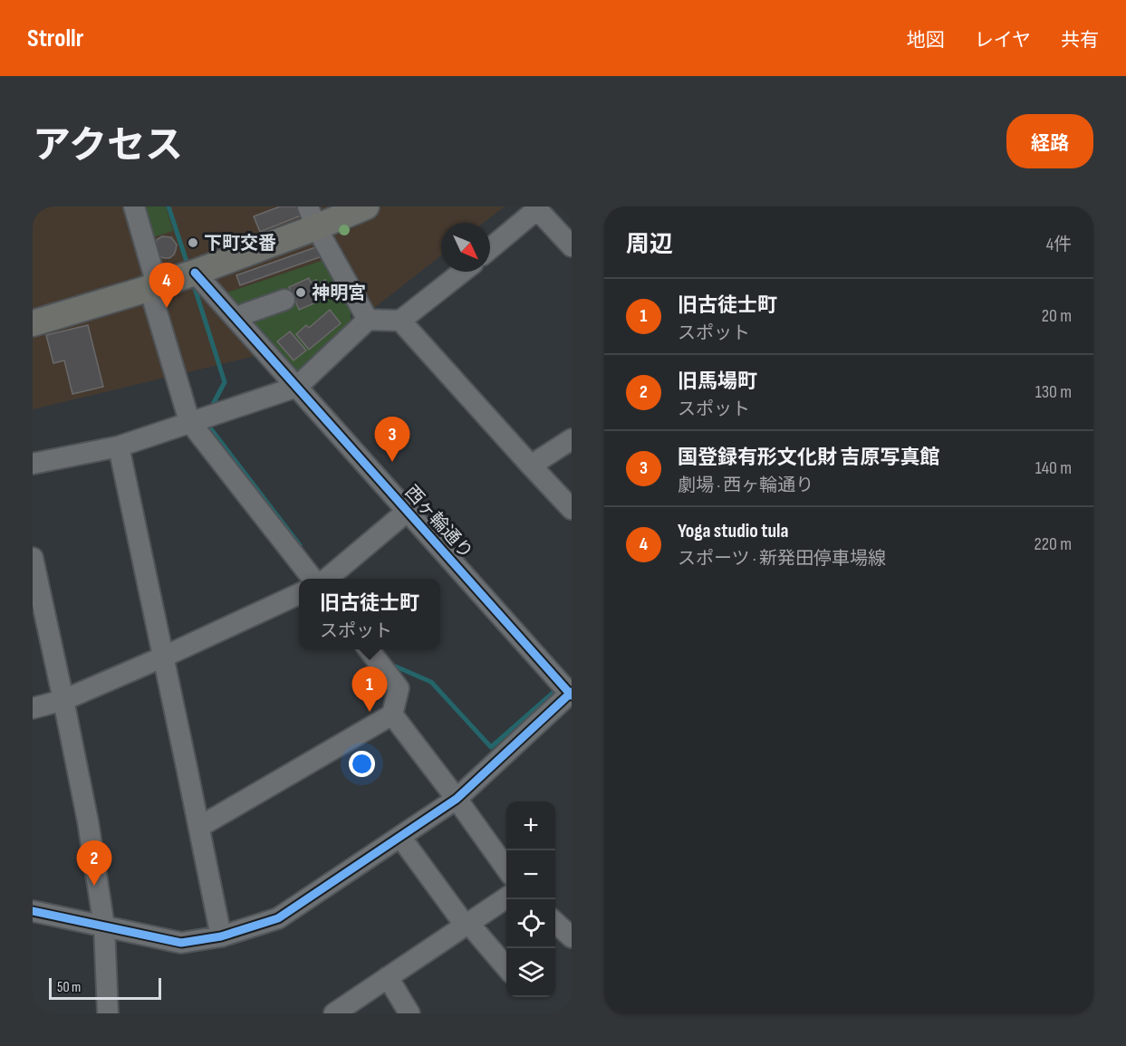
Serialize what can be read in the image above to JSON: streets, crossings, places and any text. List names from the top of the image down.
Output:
{
  "streets": {
    "street": ["西ヶ輪通り"]
  },
  "places": ["下町交番", "神明宮"],
  "scale_bar": "50 m",
  "north": "bottom right",
  "page": {
    "header": "Strollr",
    "nav": ["地図", "レイヤ", "共有"],
    "title": "アクセス",
    "buttons": "経路",
    "heading": ["周辺", "4件"],
    "pins": [
      "4",
      "3",
      "1",
      "2"
    ],
    "list": [
      {
        "mark": "1",
        "name": "旧古徒士町",
        "note": "スポット",
        "value": "20 m"
      },
      {
        "mark": "2",
        "name": "旧馬場町",
        "note": "スポット",
        "value": "130 m"
      },
      {
        "mark": "3",
        "name": "国登録有形文化財 吉原写真館",
        "note": "劇場 · 西ヶ輪通り",
        "value": "140 m"
      },
      {
        "mark": "4",
        "name": "Yoga studio tula",
        "note": "スポーツ · 新発田停車場線",
        "value": "220 m"
      }
    ],
    "popup": ["旧古徒士町", "スポット"],
    "map_buttons": ["+", "−"],
    "scale": "50 m"
  }
}
